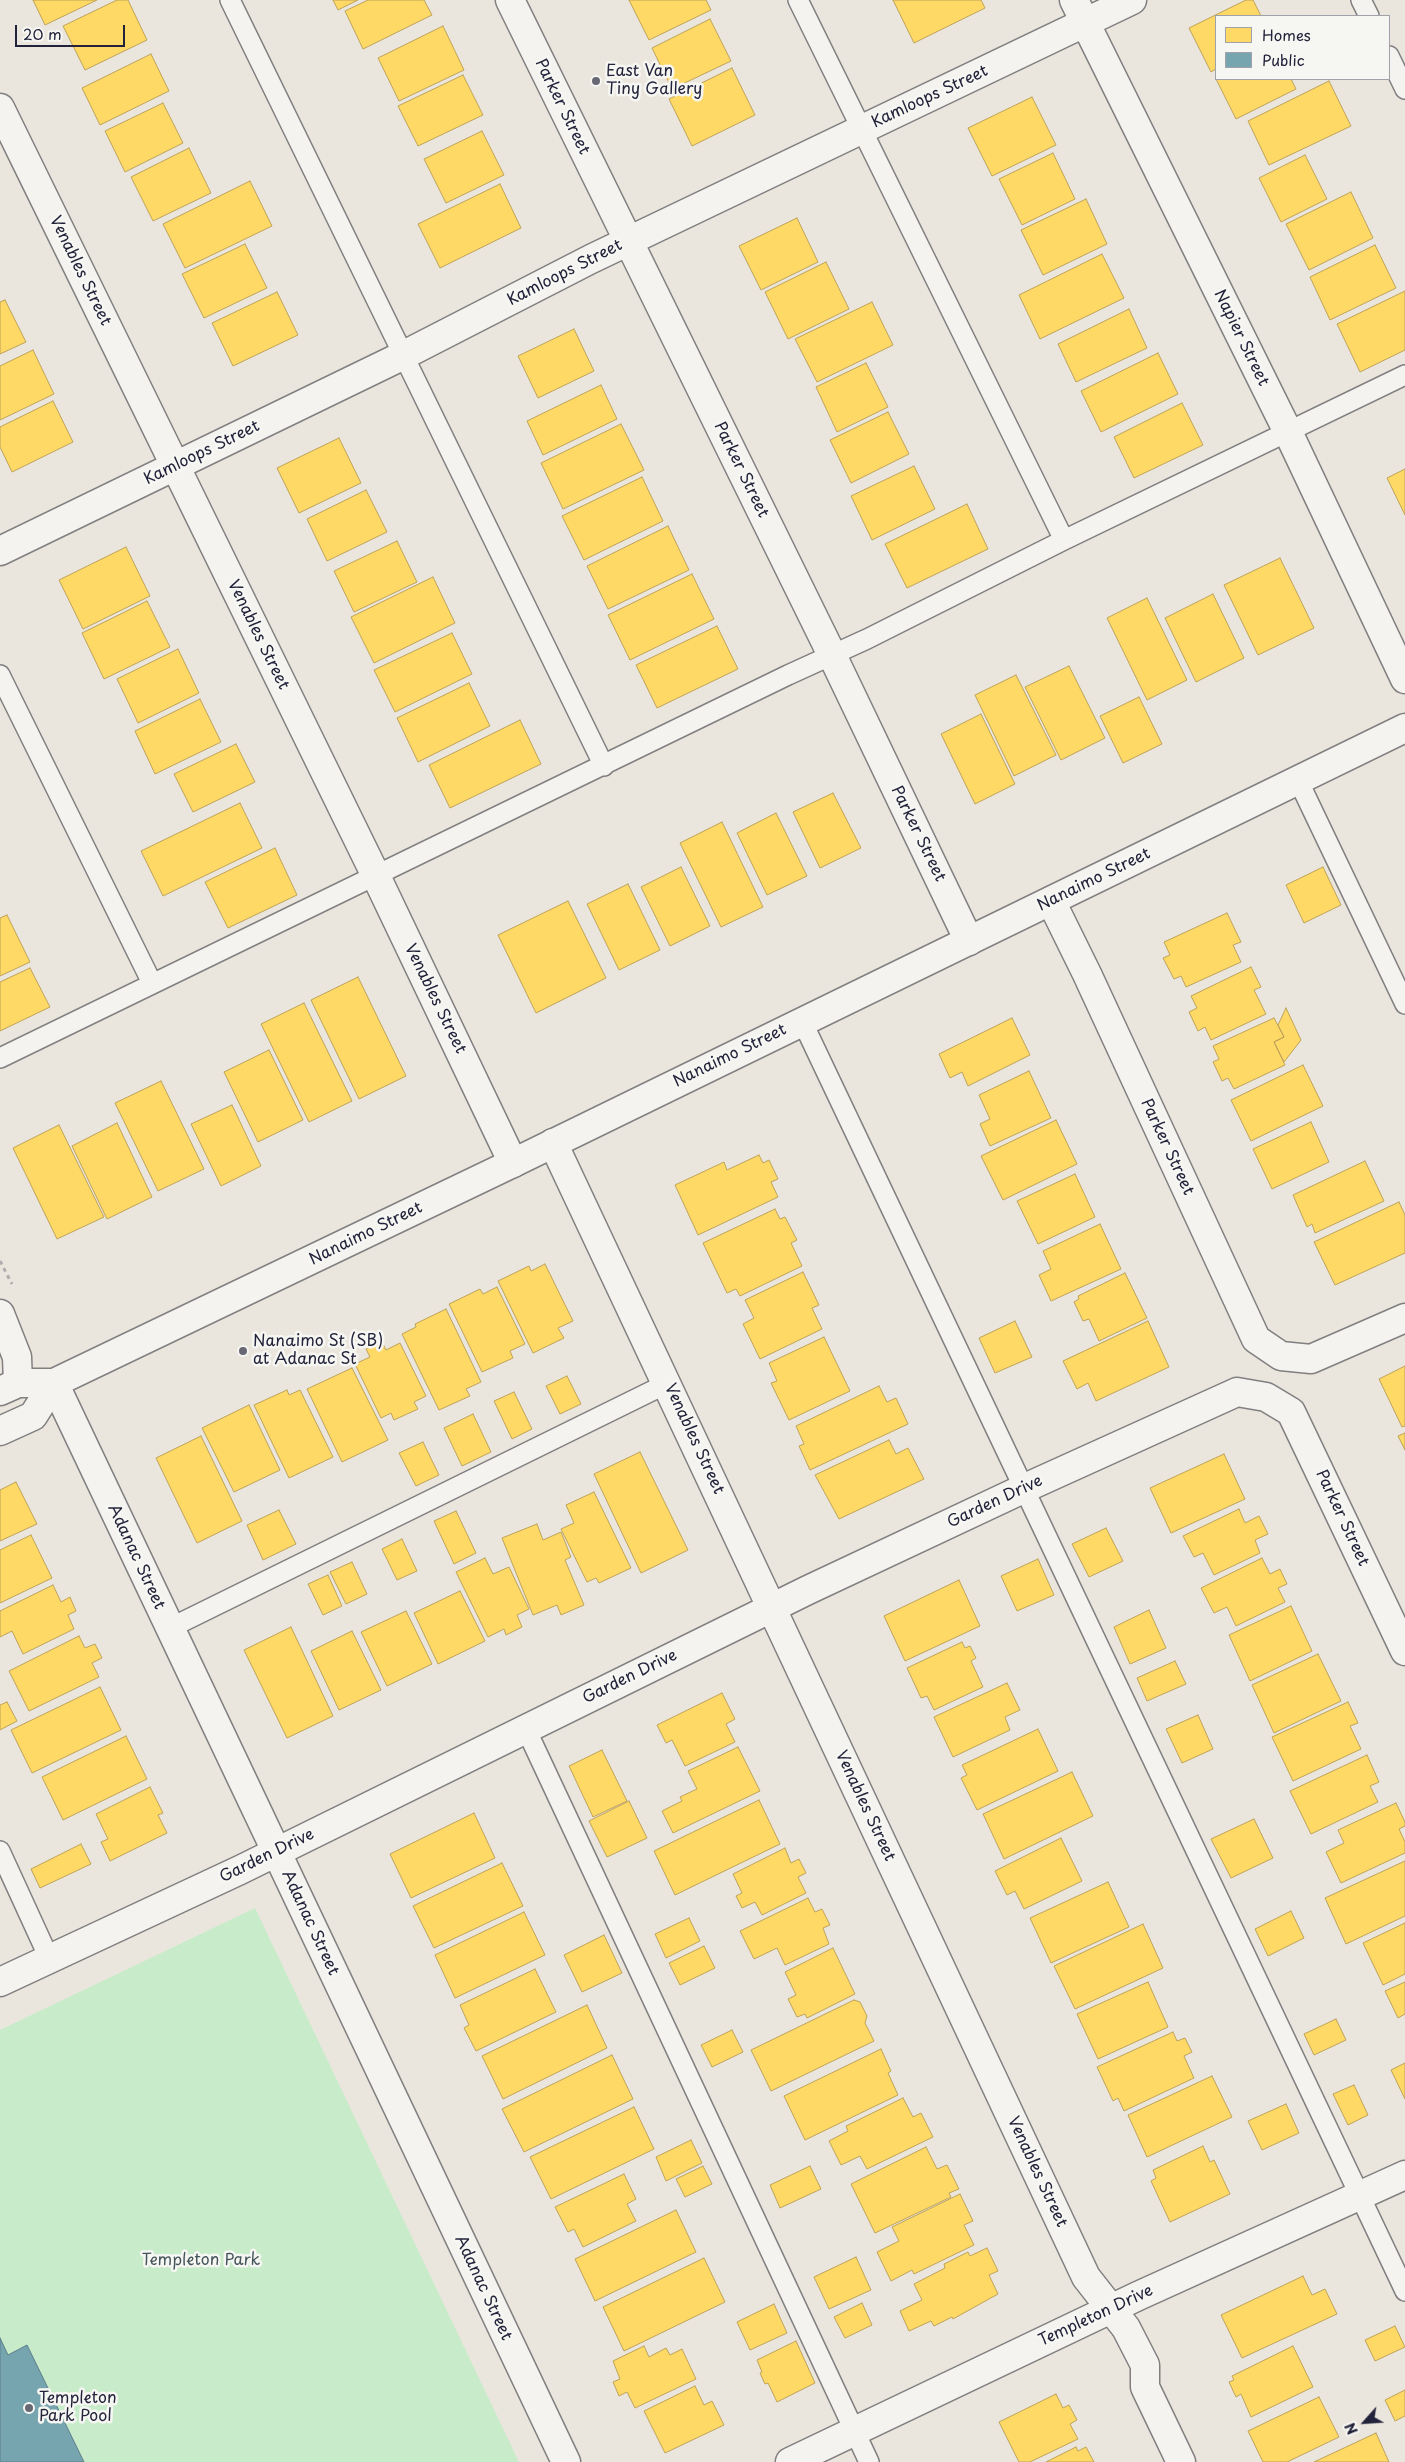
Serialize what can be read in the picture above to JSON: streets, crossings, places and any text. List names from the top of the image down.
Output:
{
  "streets": {
    "street": [
      "Kamloops Street",
      "Parker Street",
      "Venables Street",
      "Napier Street",
      "Nanaimo Street",
      "Garden Drive",
      "Adanac Street",
      "Templeton Drive"
    ]
  },
  "crossings": [
    ["Kamloops Street", "Parker Street"],
    ["Kamloops Street", "Venables Street"],
    ["Kamloops Street", "Napier Street"],
    ["Parker Street", "Nanaimo Street"],
    ["Parker Street", "Garden Drive"],
    ["Venables Street", "Nanaimo Street"],
    ["Venables Street", "Garden Drive"],
    ["Venables Street", "Templeton Drive"],
    ["Nanaimo Street", "Adanac Street"],
    ["Garden Drive", "Adanac Street"]
  ],
  "parks": ["Templeton Park"],
  "places": ["East Van Tiny Gallery", "Nanaimo St (SB) at Adanac St", "Templeton Park Pool"],
  "legend": ["Homes", "Public"],
  "scale_bar": "20 m",
  "north": "bottom left"
}
